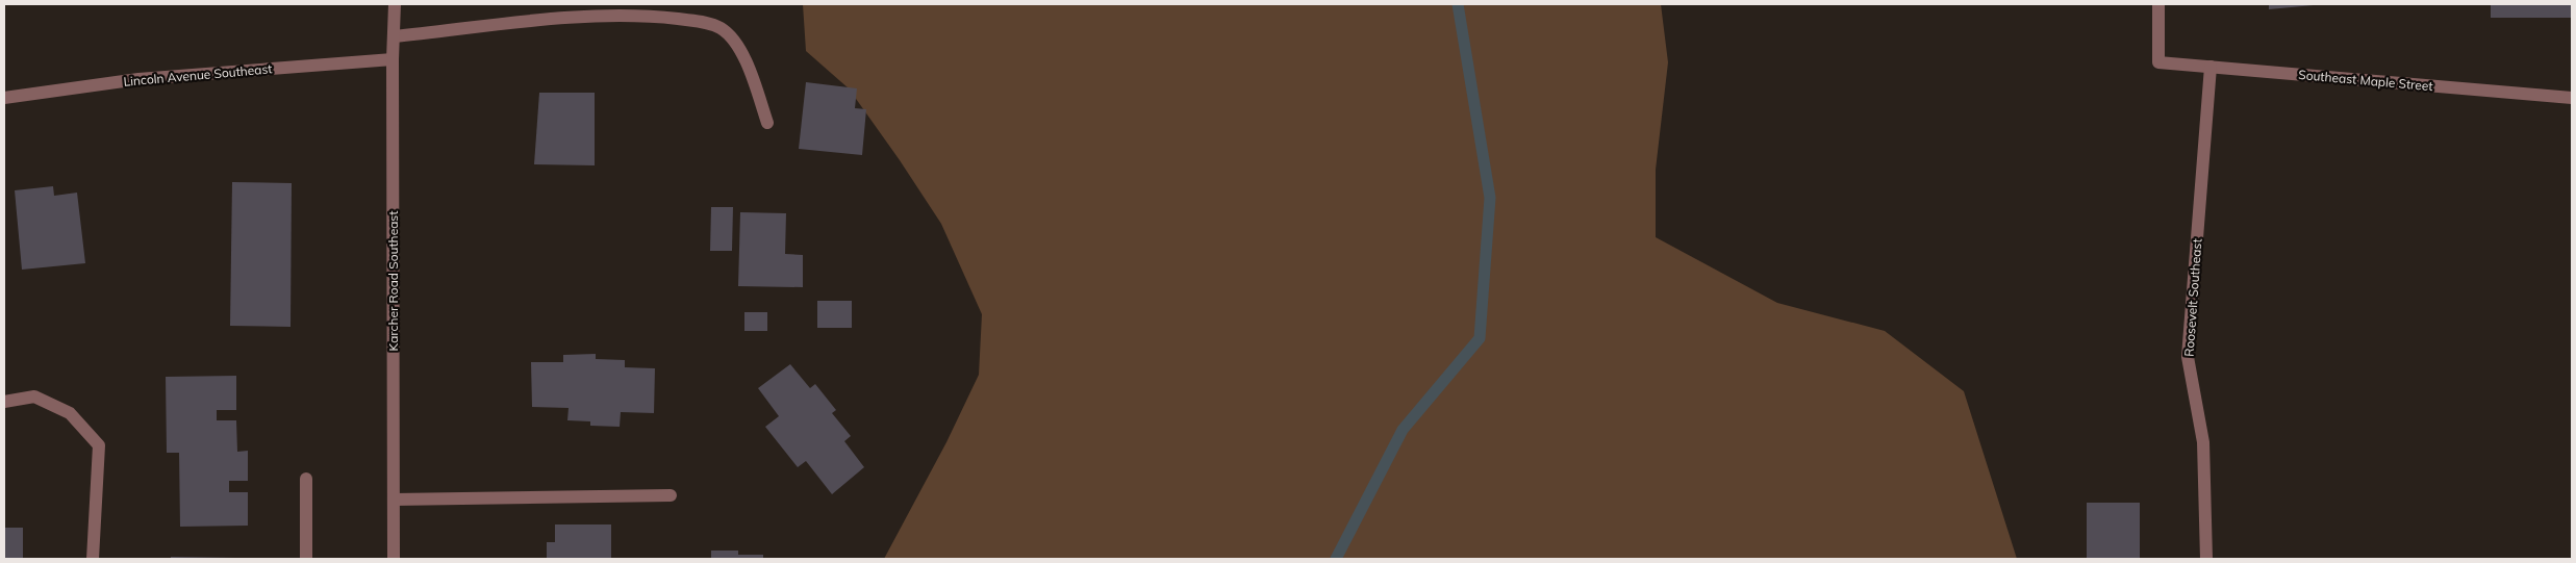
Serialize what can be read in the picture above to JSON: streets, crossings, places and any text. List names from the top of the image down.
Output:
{
  "streets": {
    "street": [
      "Lincoln Avenue Southeast",
      "Southeast Maple Street",
      "Karcher Road Southeast",
      "Roosevelt Southeast"
    ]
  },
  "crossings": [
    ["Lincoln Avenue Southeast", "Karcher Road Southeast"],
    ["Southeast Maple Street", "Roosevelt Southeast"]
  ]
}
